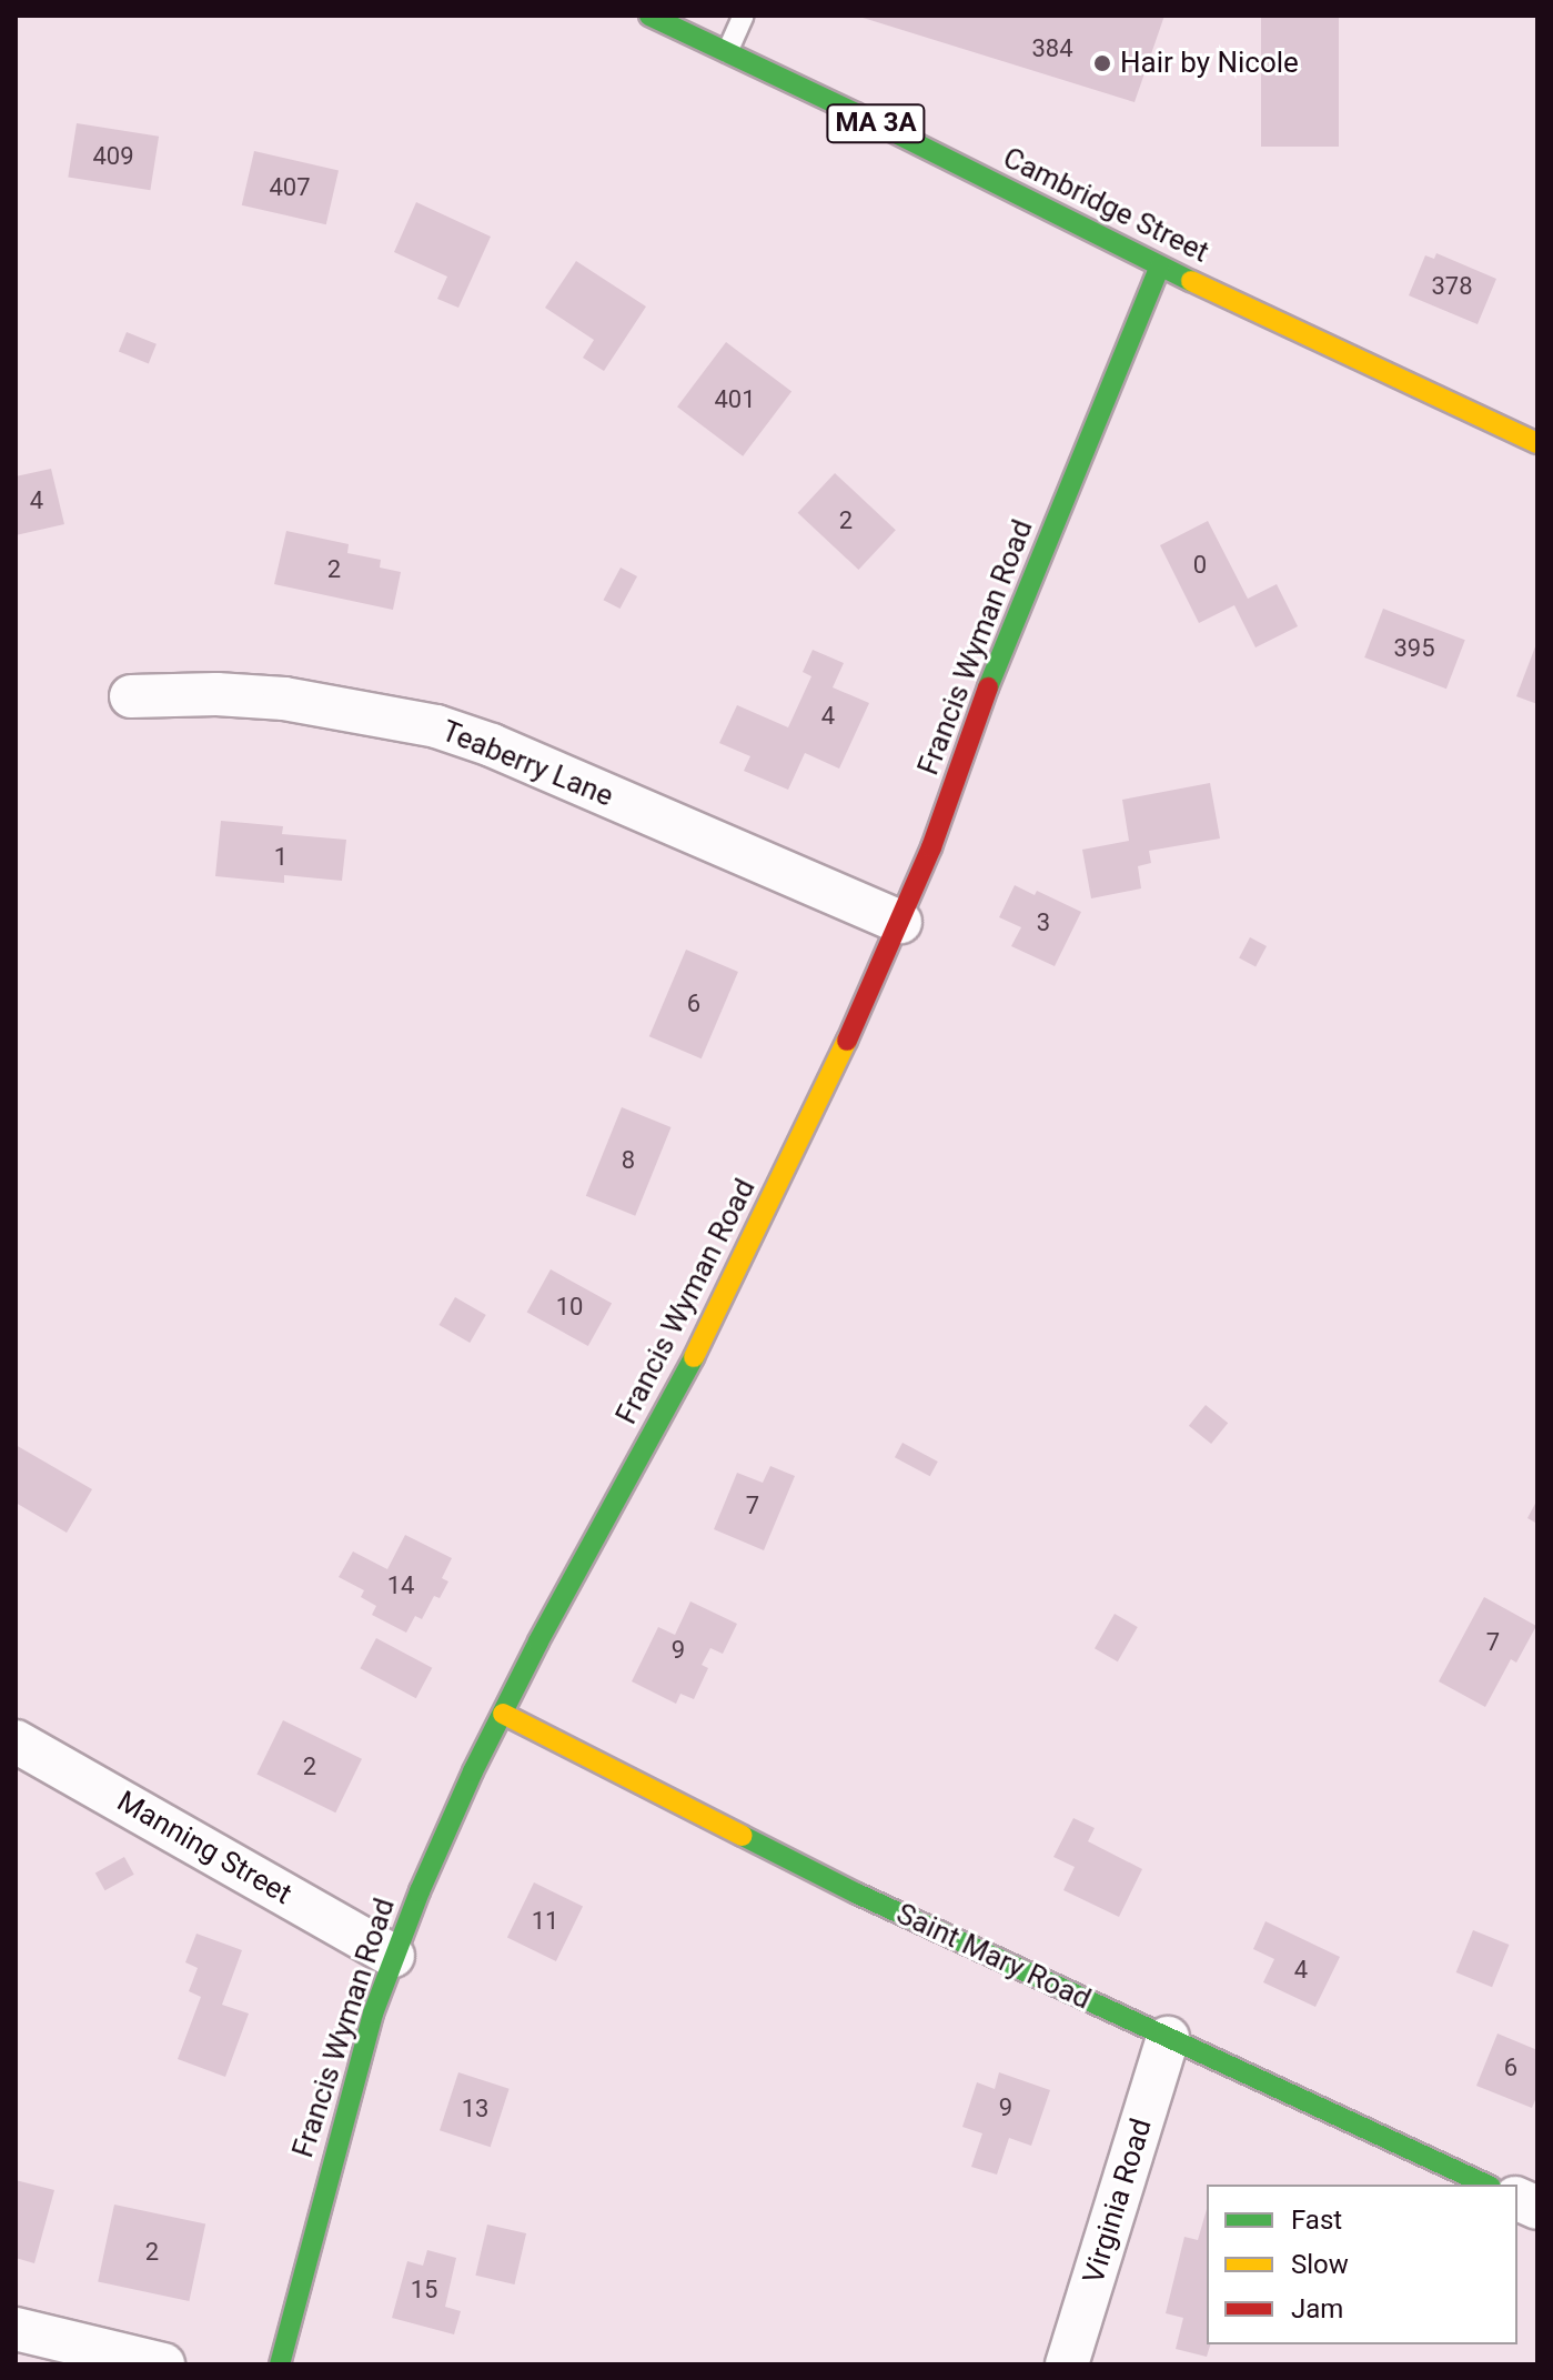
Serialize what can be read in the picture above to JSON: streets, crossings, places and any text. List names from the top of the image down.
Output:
{
  "streets": {
    "main road": [
      "MA 3A",
      "Cambridge Street",
      "Francis Wyman Road",
      "Saint Mary Road"
    ],
    "street": ["Teaberry Lane", "Manning Street", "Virginia Road"]
  },
  "crossings": [
    ["Cambridge Street", "Francis Wyman Road"],
    ["Francis Wyman Road", "Teaberry Lane"],
    ["Francis Wyman Road", "Manning Street"],
    ["Francis Wyman Road", "Saint Mary Road"],
    ["Saint Mary Road", "Virginia Road"]
  ],
  "places": ["Hair by Nicole"],
  "house_numbers": [
    "384",
    "409",
    "407",
    "378",
    "401",
    "4",
    "2",
    "0",
    "2",
    "395",
    "4",
    "1",
    "3",
    "6",
    "8",
    "10",
    "7",
    "14",
    "7",
    "9",
    "2",
    "11",
    "4",
    "6",
    "9",
    "13",
    "2",
    "15"
  ],
  "legend": ["Fast", "Slow", "Jam"]
}
